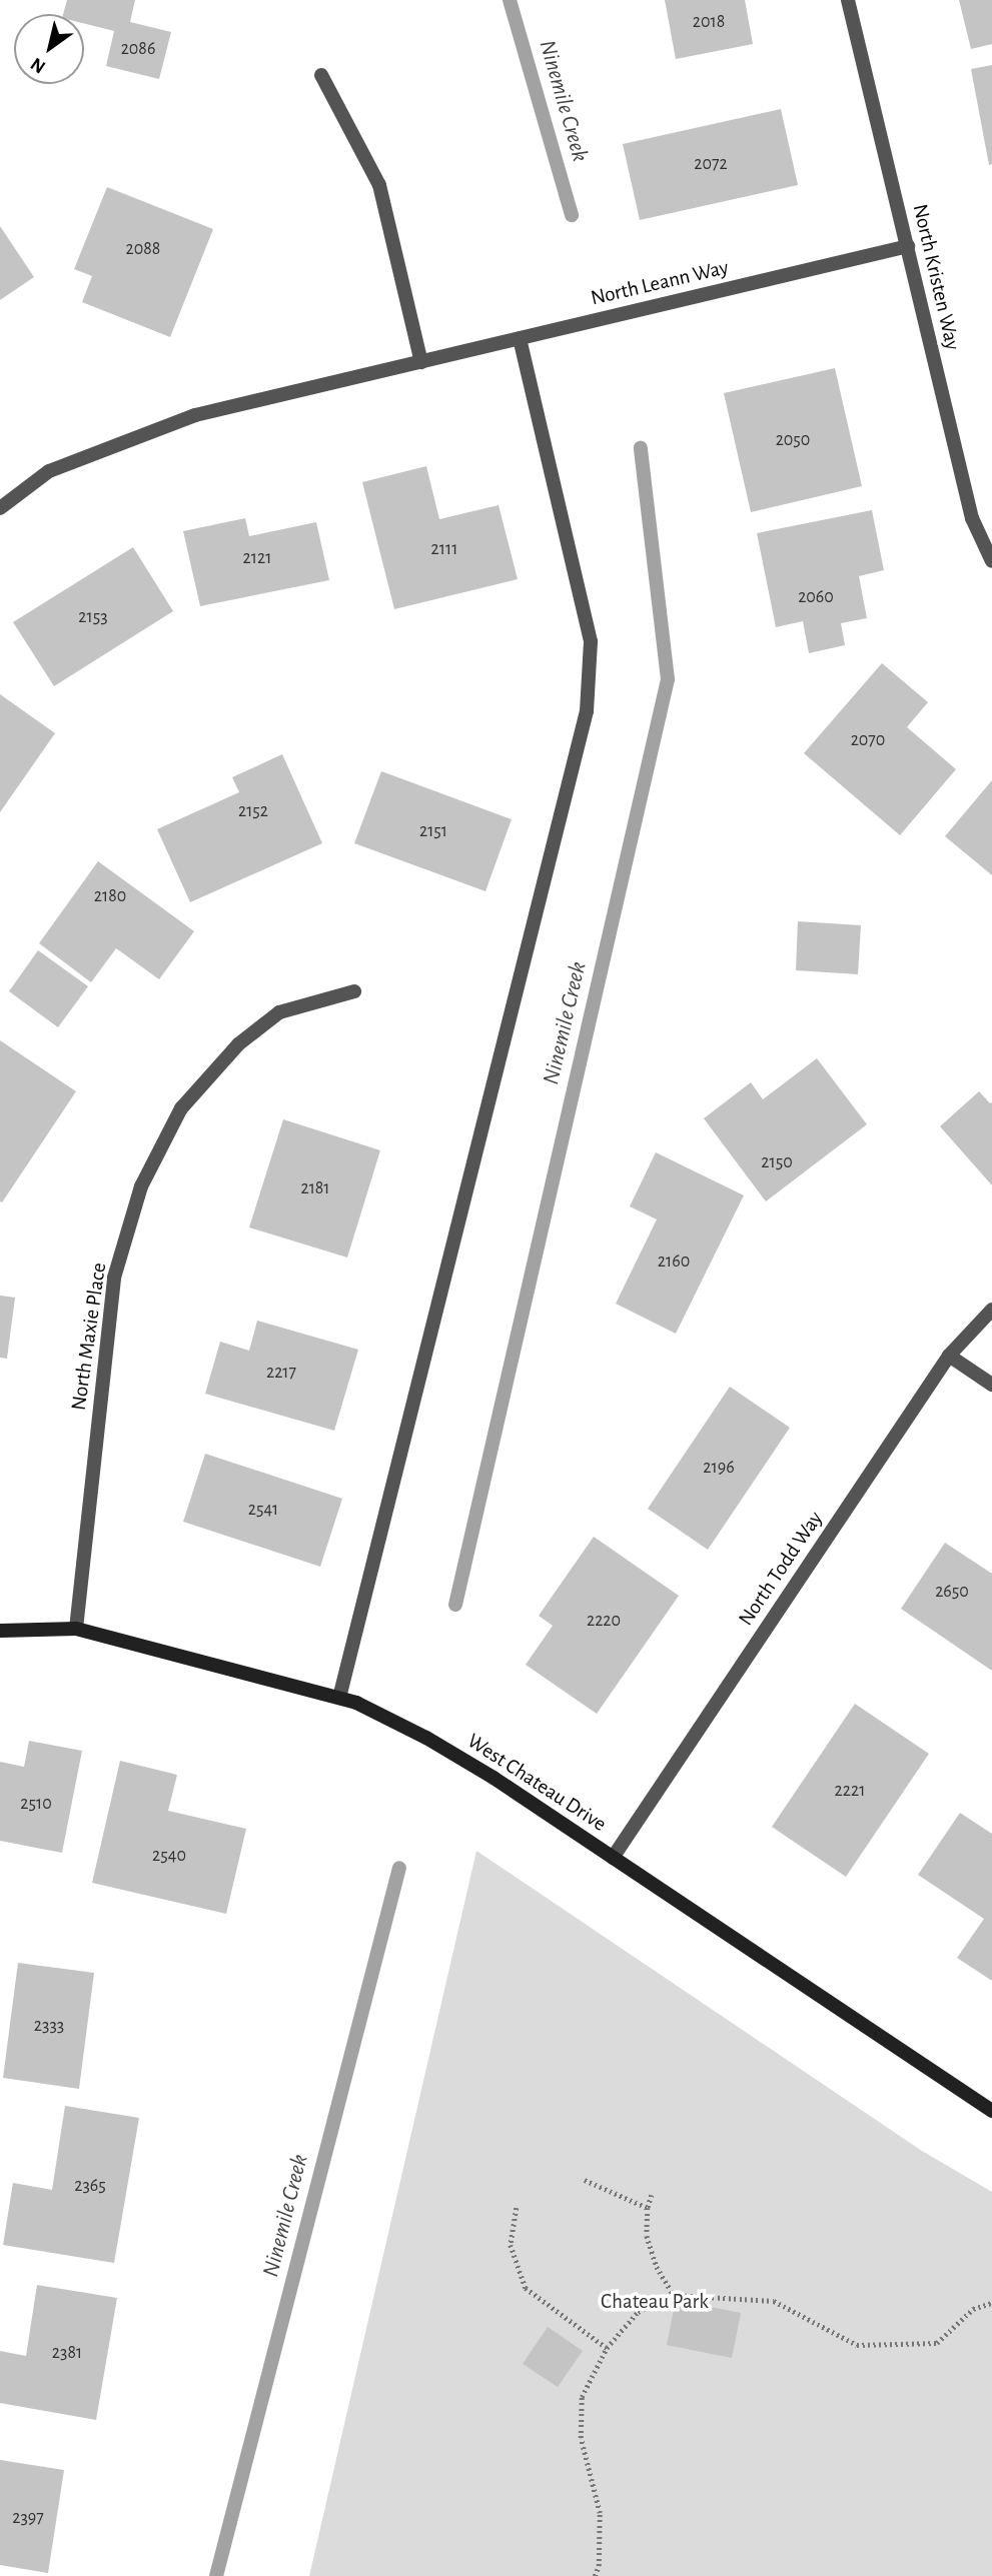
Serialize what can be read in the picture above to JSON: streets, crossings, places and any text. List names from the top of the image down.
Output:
{
  "streets": {
    "street": [
      "North Kristen Way",
      "North Leann Way",
      "North Maxie Place",
      "North Todd Way",
      "West Chateau Drive"
    ]
  },
  "crossings": [
    ["North Kristen Way", "North Leann Way"],
    ["North Maxie Place", "West Chateau Drive"],
    ["North Todd Way", "West Chateau Drive"]
  ],
  "water": ["Ninemile Creek"],
  "parks": ["Chateau Park"],
  "house_numbers": [
    "2018",
    "2086",
    "2072",
    "2088",
    "2050",
    "2111",
    "2121",
    "2060",
    "2153",
    "2070",
    "2152",
    "2151",
    "2180",
    "2150",
    "2181",
    "2160",
    "2217",
    "2196",
    "2541",
    "2650",
    "2220",
    "2221",
    "2510",
    "2540",
    "2333",
    "2365",
    "2381",
    "2397"
  ],
  "north": "bottom left"
}
